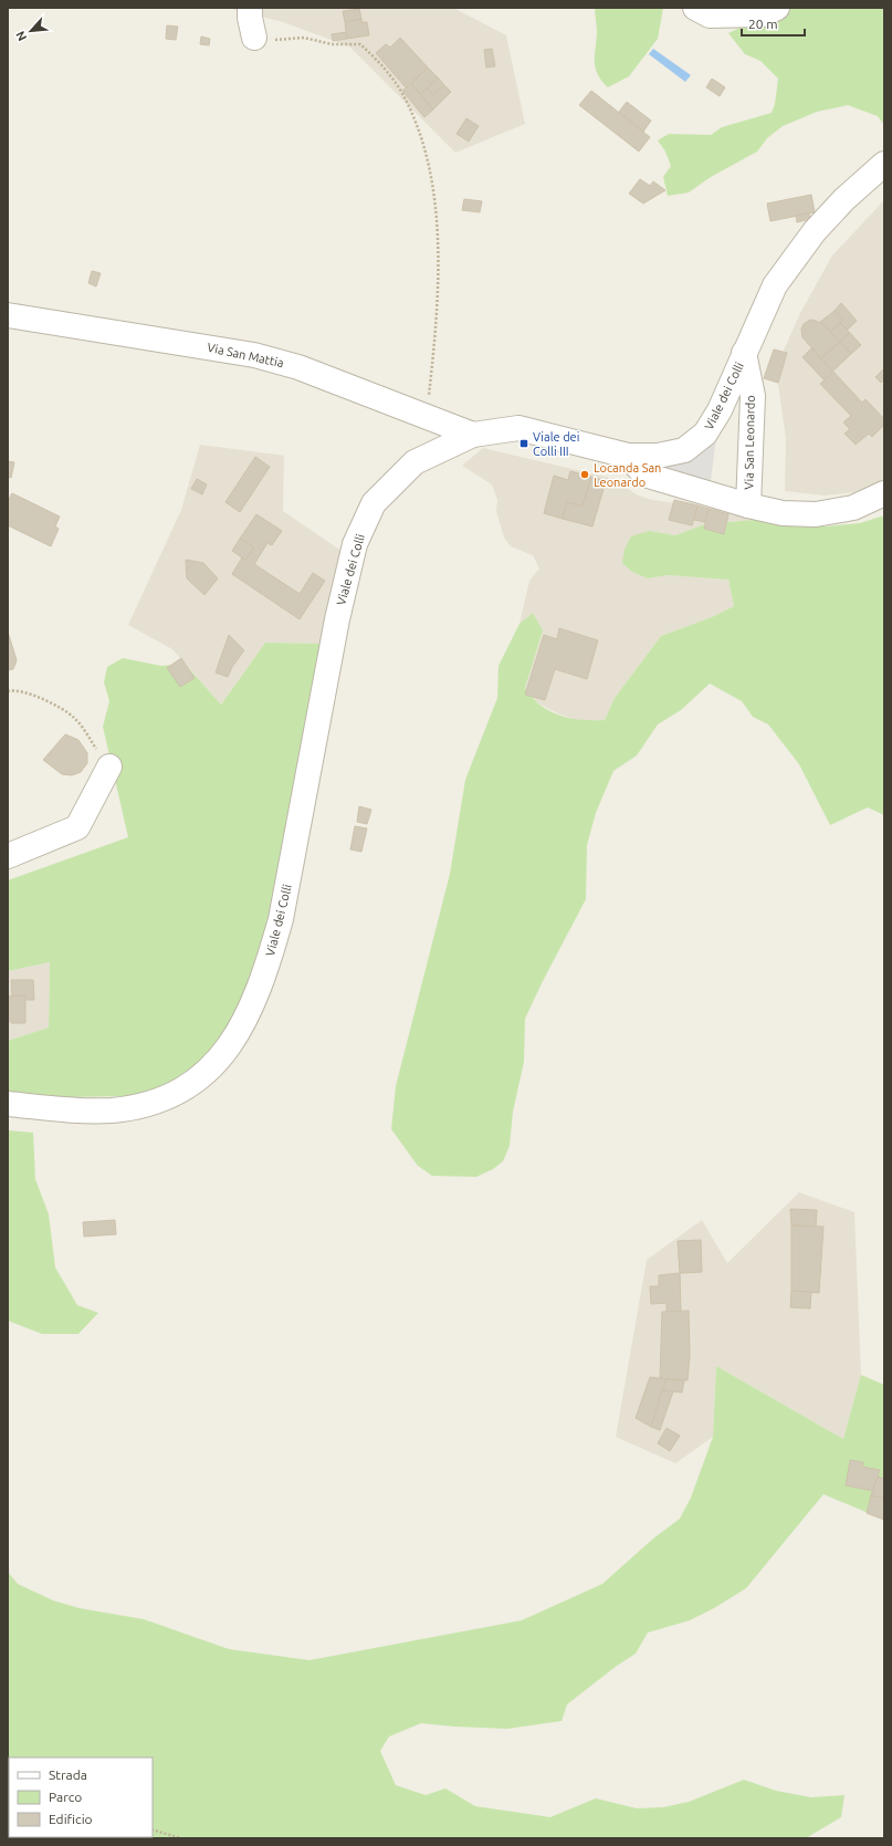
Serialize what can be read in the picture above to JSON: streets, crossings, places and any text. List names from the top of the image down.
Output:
{
  "streets": {
    "street": ["Via San Mattia", "Viale dei Colli", "Via San Leonardo"]
  },
  "crossings": [
    ["Via San Mattia", "Viale dei Colli"],
    ["Viale dei Colli", "Via San Leonardo"]
  ],
  "places": {
    "transit": ["Viale dei Colli III"],
    "other": ["Locanda San Leonardo"]
  },
  "legend": ["Strada", "Parco", "Edificio"],
  "scale_bar": "20 m",
  "north": "bottom left"
}
